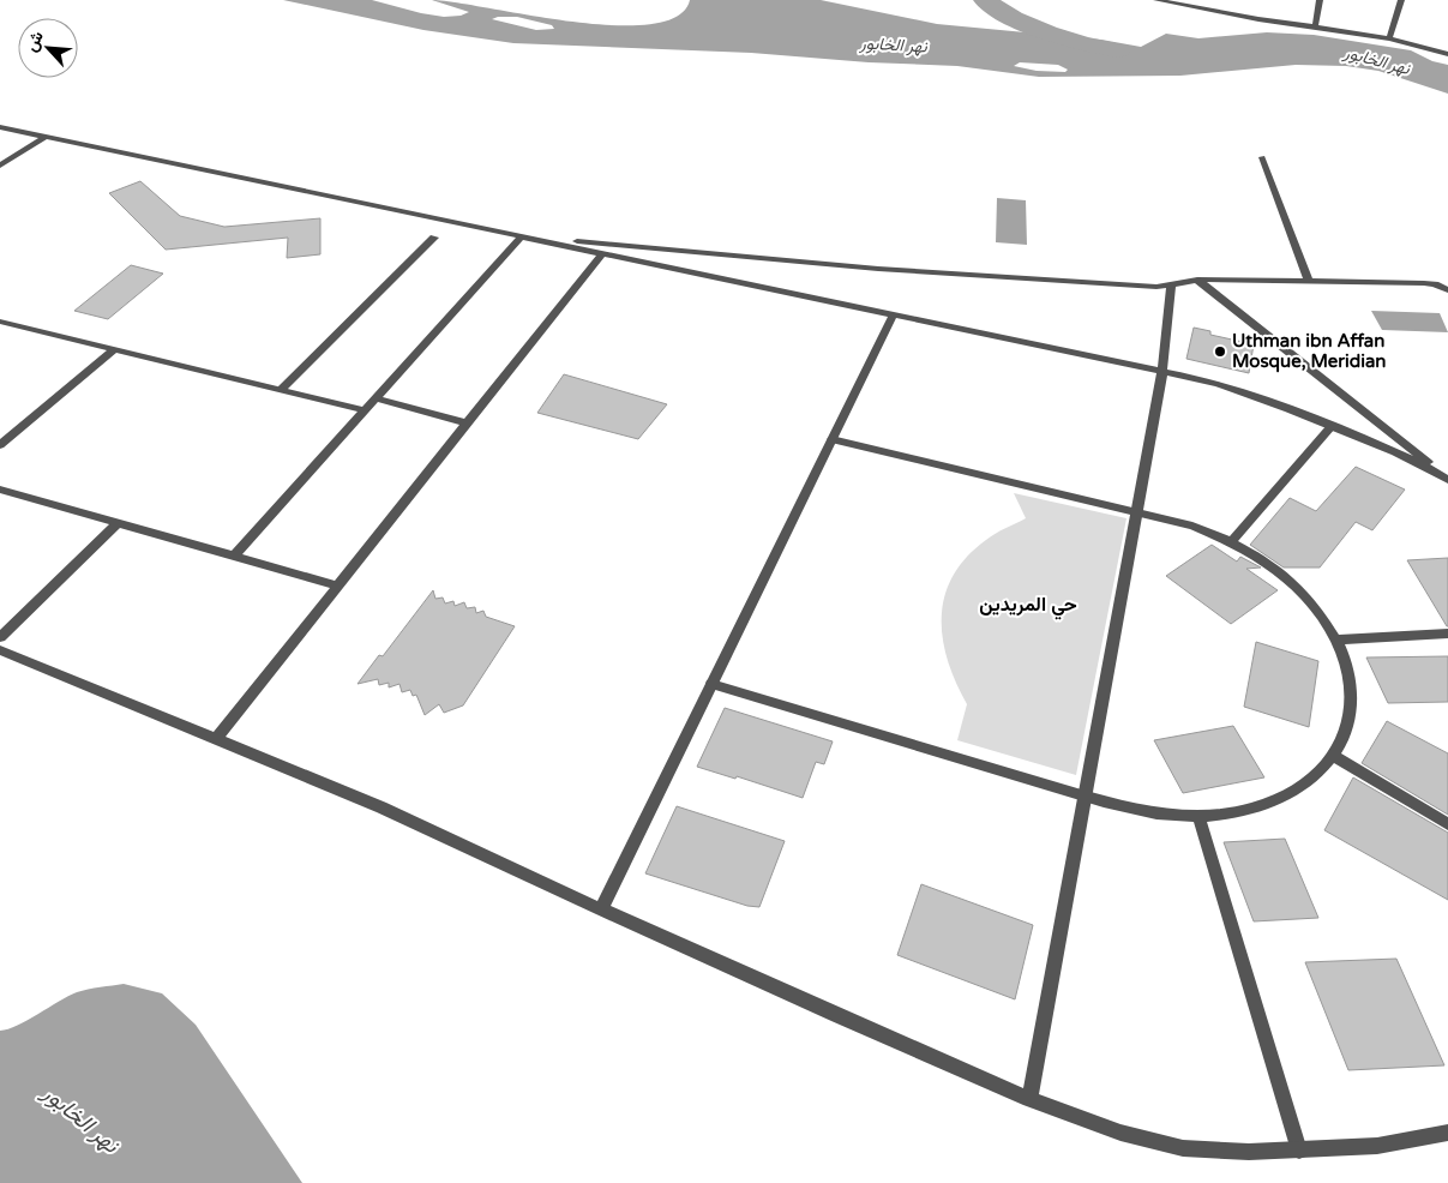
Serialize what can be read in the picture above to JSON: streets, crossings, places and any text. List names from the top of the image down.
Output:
{
  "districts": ["حي المريدين"],
  "water": ["نهر الخابور"],
  "places": ["Uthman ibn Affan Mosque, Meridian"],
  "north": "top left"
}
